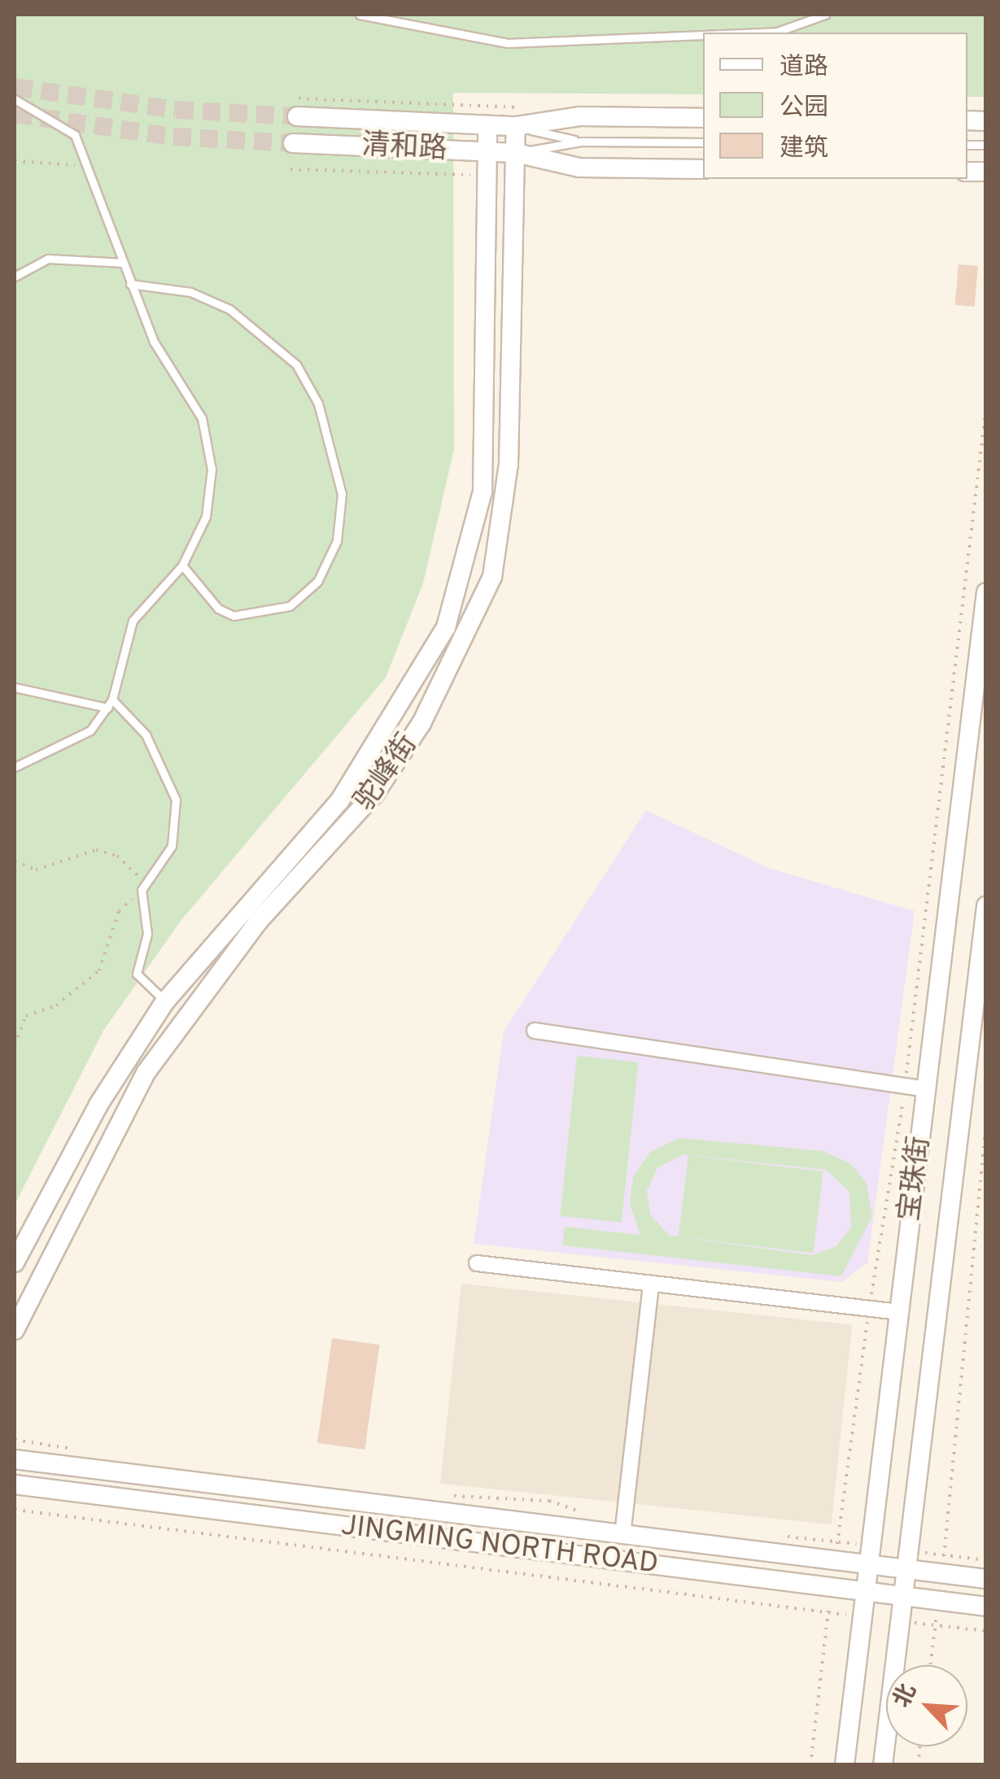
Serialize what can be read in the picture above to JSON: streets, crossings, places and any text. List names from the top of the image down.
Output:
{
  "streets": {
    "main road": [
      "清和路",
      "驼峰街",
      "宝珠街",
      "JINGMING NORTH ROAD"
    ]
  },
  "crossings": [
    ["清和路", "驼峰街"],
    ["宝珠街", "JINGMING NORTH ROAD"]
  ],
  "legend": ["道路", "公园", "建筑"],
  "north": "top left"
}
